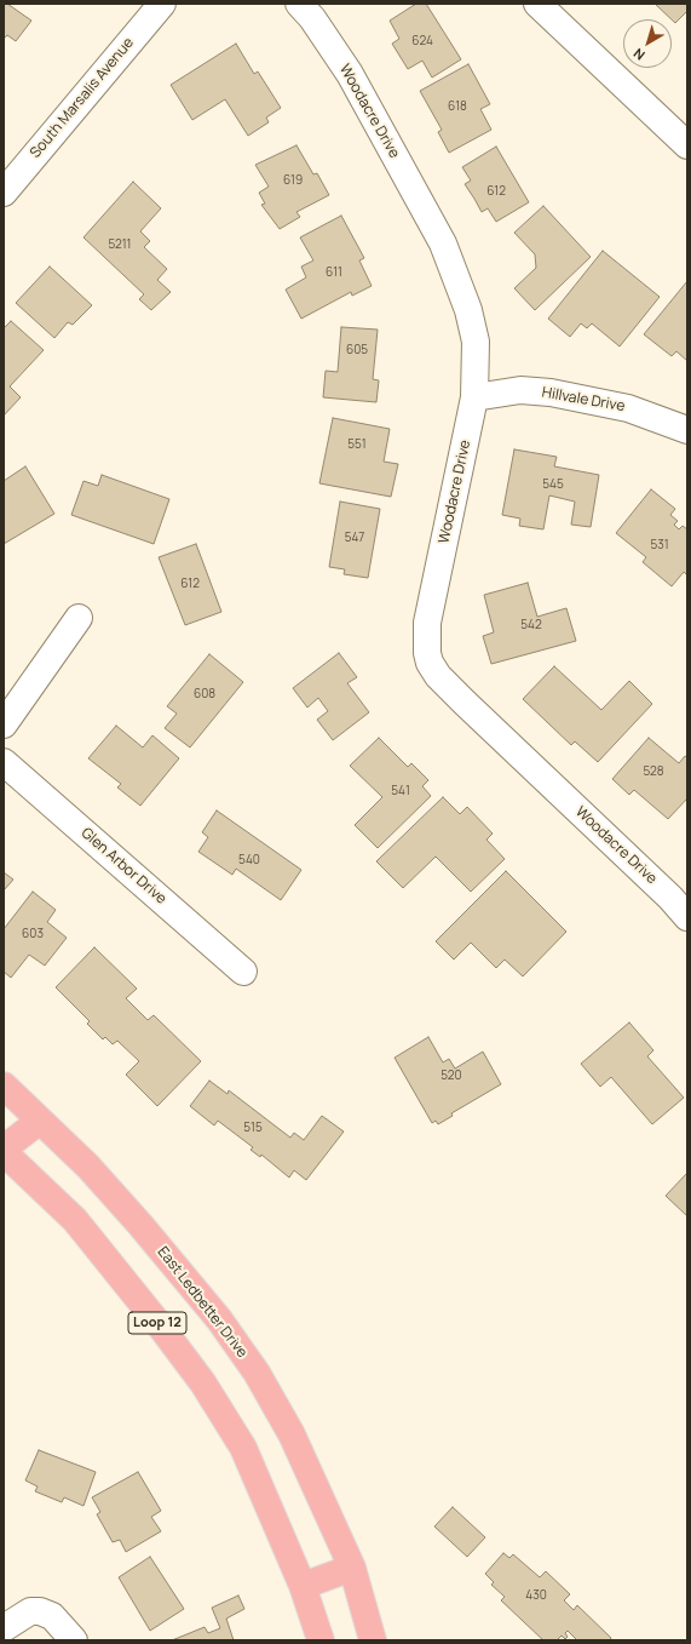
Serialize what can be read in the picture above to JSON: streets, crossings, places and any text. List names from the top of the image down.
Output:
{
  "streets": {
    "main road": ["East Ledbetter Drive", "Loop 12"],
    "street": [
      "South Marsalis Avenue",
      "Woodacre Drive",
      "Hillvale Drive",
      "Glen Arbor Drive"
    ]
  },
  "crossings": [
    ["Woodacre Drive", "Hillvale Drive"]
  ],
  "house_numbers": [
    "624",
    "618",
    "619",
    "612",
    "5211",
    "611",
    "605",
    "551",
    "545",
    "547",
    "531",
    "612",
    "542",
    "608",
    "528",
    "541",
    "540",
    "603",
    "520",
    "515",
    "430"
  ],
  "north": "bottom left"
}
